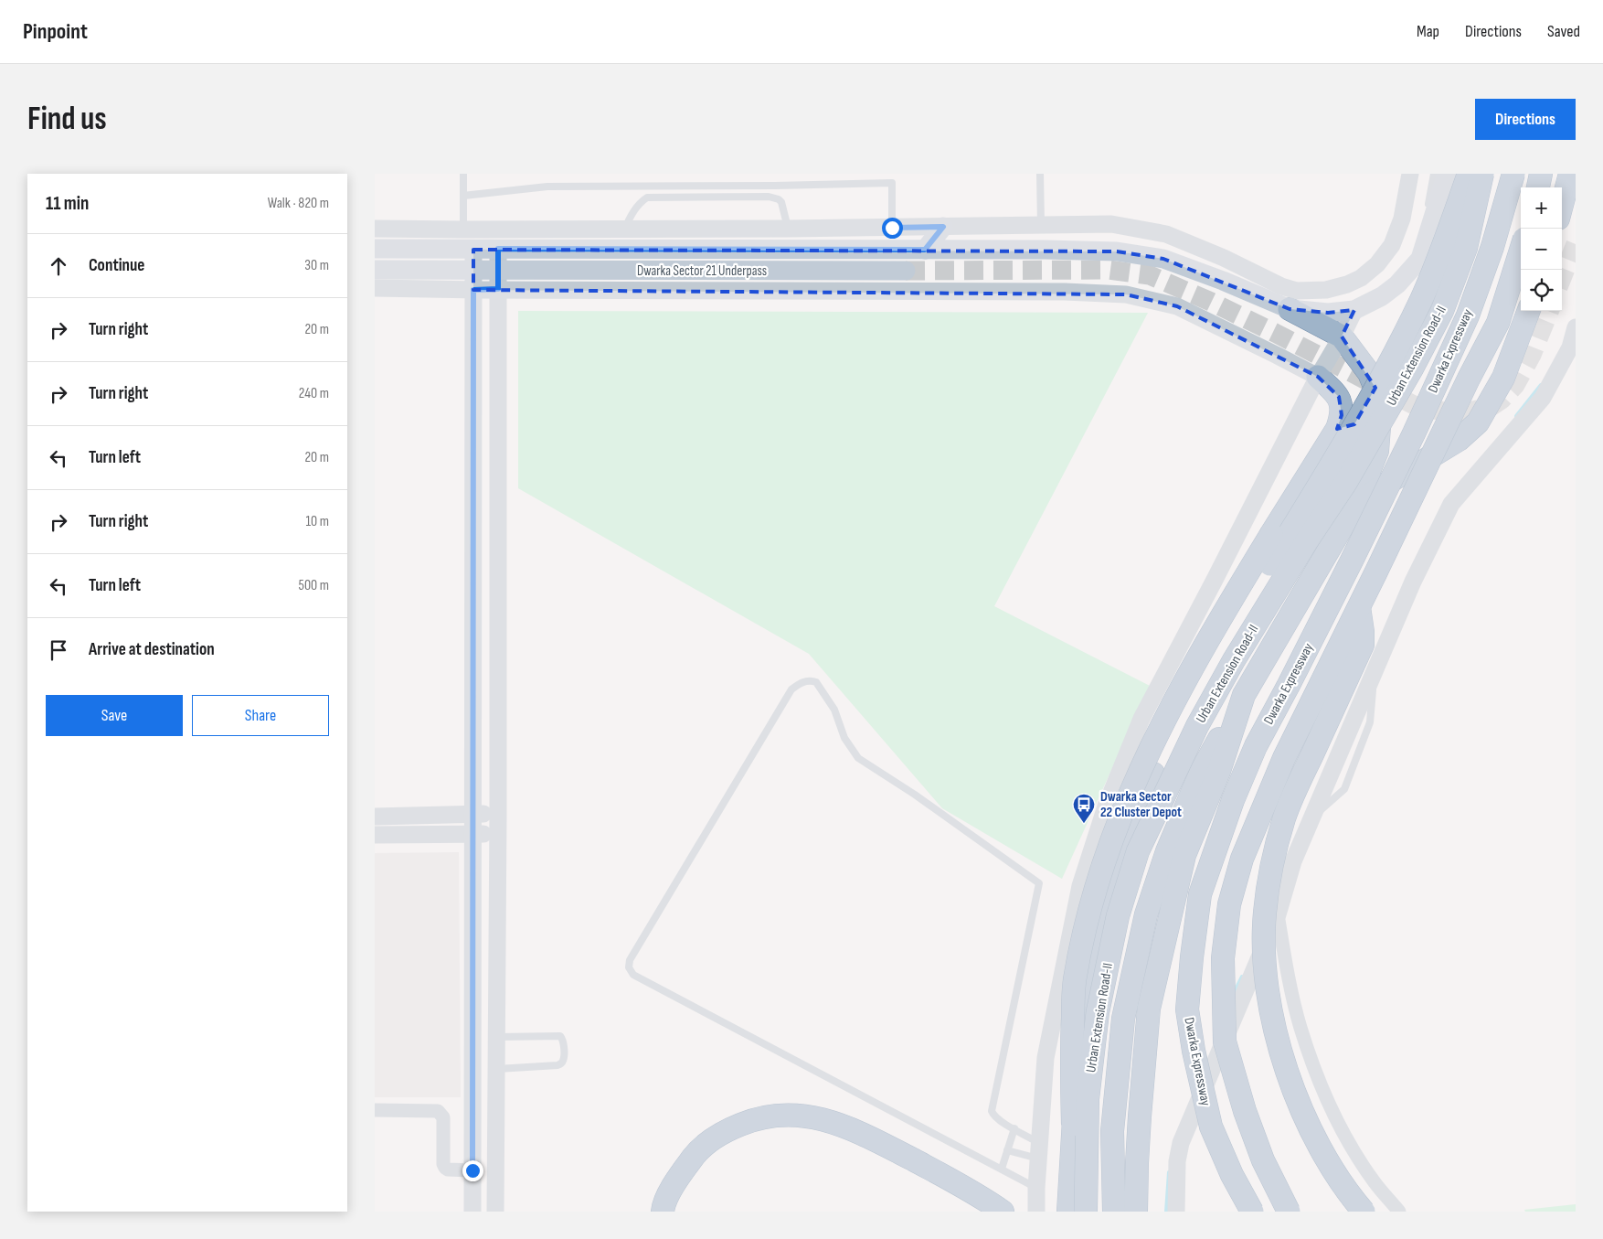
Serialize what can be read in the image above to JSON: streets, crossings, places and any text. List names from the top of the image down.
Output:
{
  "streets": {
    "highway": ["Dwarka Expressway", "Urban Extension Road-II"],
    "main road": ["Dwarka Sector 21 Underpass"]
  },
  "places": {
    "bus stop": ["Dwarka Sector 22 Cluster Depot"]
  },
  "page": {
    "header": "Pinpoint",
    "nav": ["Map", "Directions", "Saved"],
    "buttons": [
      "Directions",
      ["Save", "Share"]
    ],
    "title": "Find us",
    "heading": ["11 min", "Walk · 820 m"],
    "map_buttons": ["+", "−"],
    "list": [
      ["Continue", "30 m"],
      ["Turn right", "20 m"],
      ["Turn right", "240 m"],
      ["Turn left", "20 m"],
      ["Turn right", "10 m"],
      ["Turn left", "500 m"],
      "Arrive at destination"
    ]
  }
}
